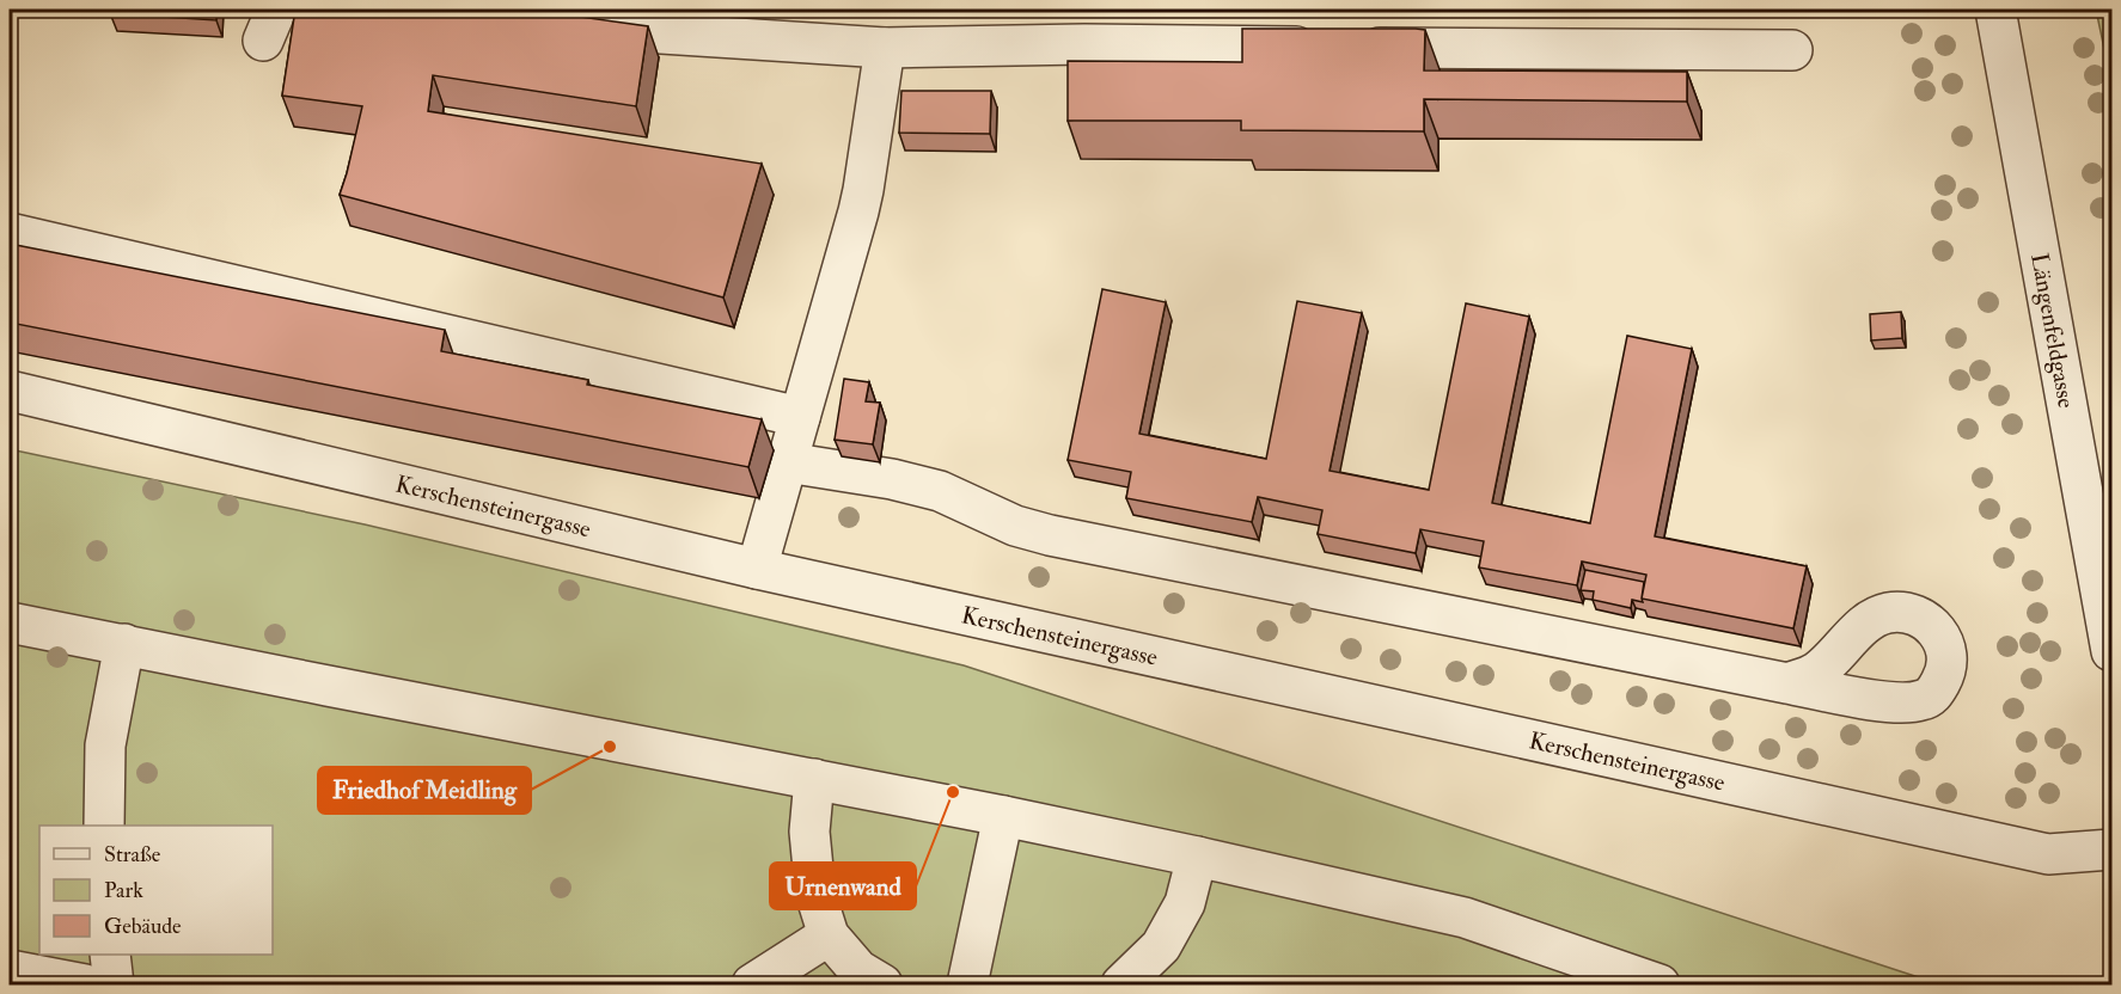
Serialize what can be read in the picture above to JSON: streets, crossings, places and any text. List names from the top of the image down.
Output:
{
  "streets": {
    "street": ["Längenfeldgasse", "Kerschensteinergasse"]
  },
  "places": ["Friedhof Meidling", "Urnenwand"],
  "legend": ["Straße", "Park", "Gebäude"]
}
